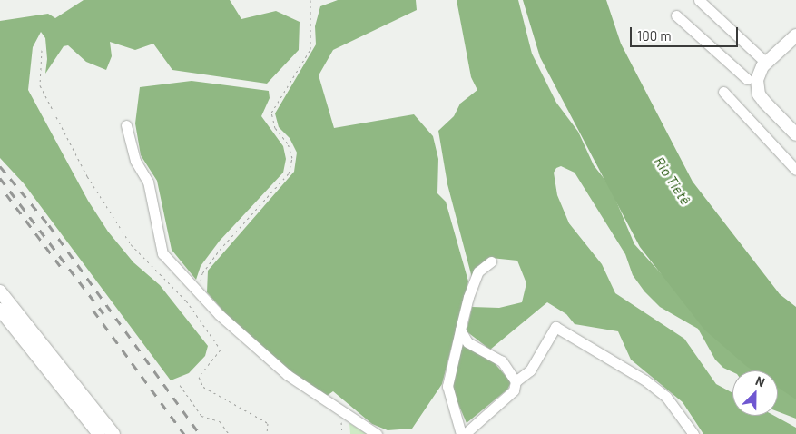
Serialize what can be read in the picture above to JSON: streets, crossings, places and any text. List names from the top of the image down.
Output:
{
  "water": ["Rio Tietê"],
  "scale_bar": "100 m",
  "north": "top right"
}
